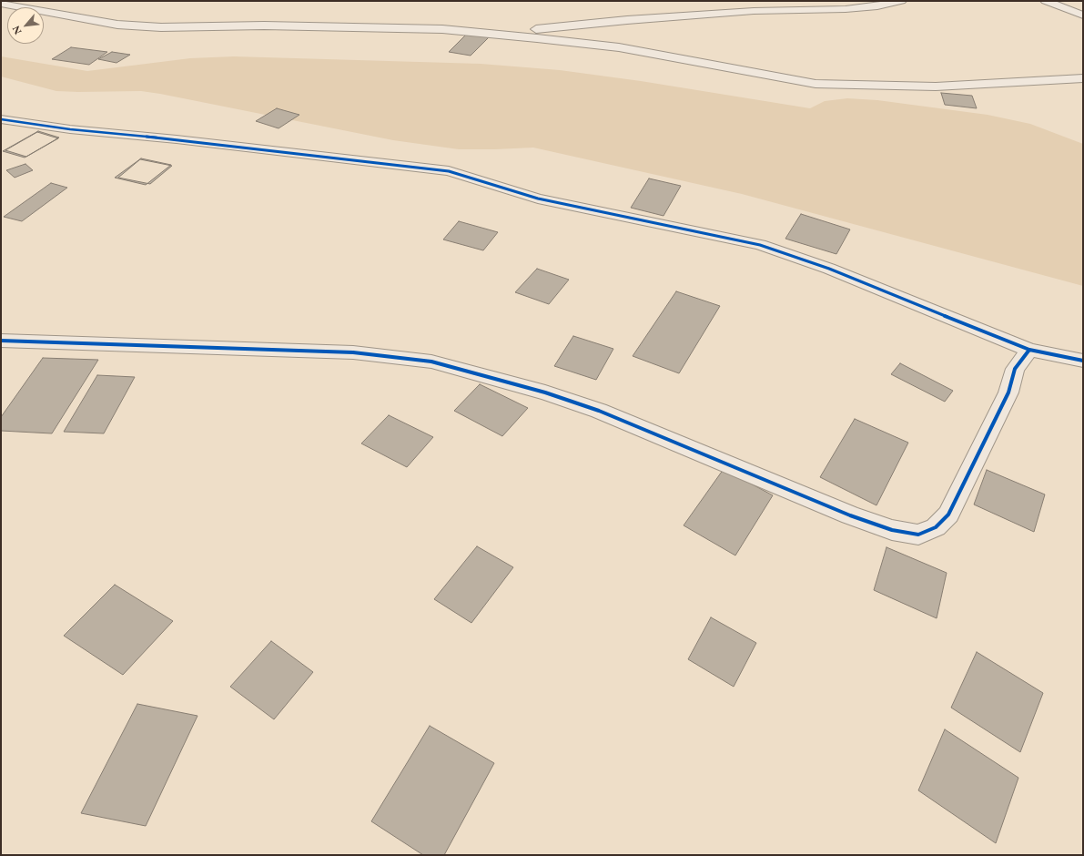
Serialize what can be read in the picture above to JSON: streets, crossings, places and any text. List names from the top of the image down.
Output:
{
  "north": "bottom left"
}
